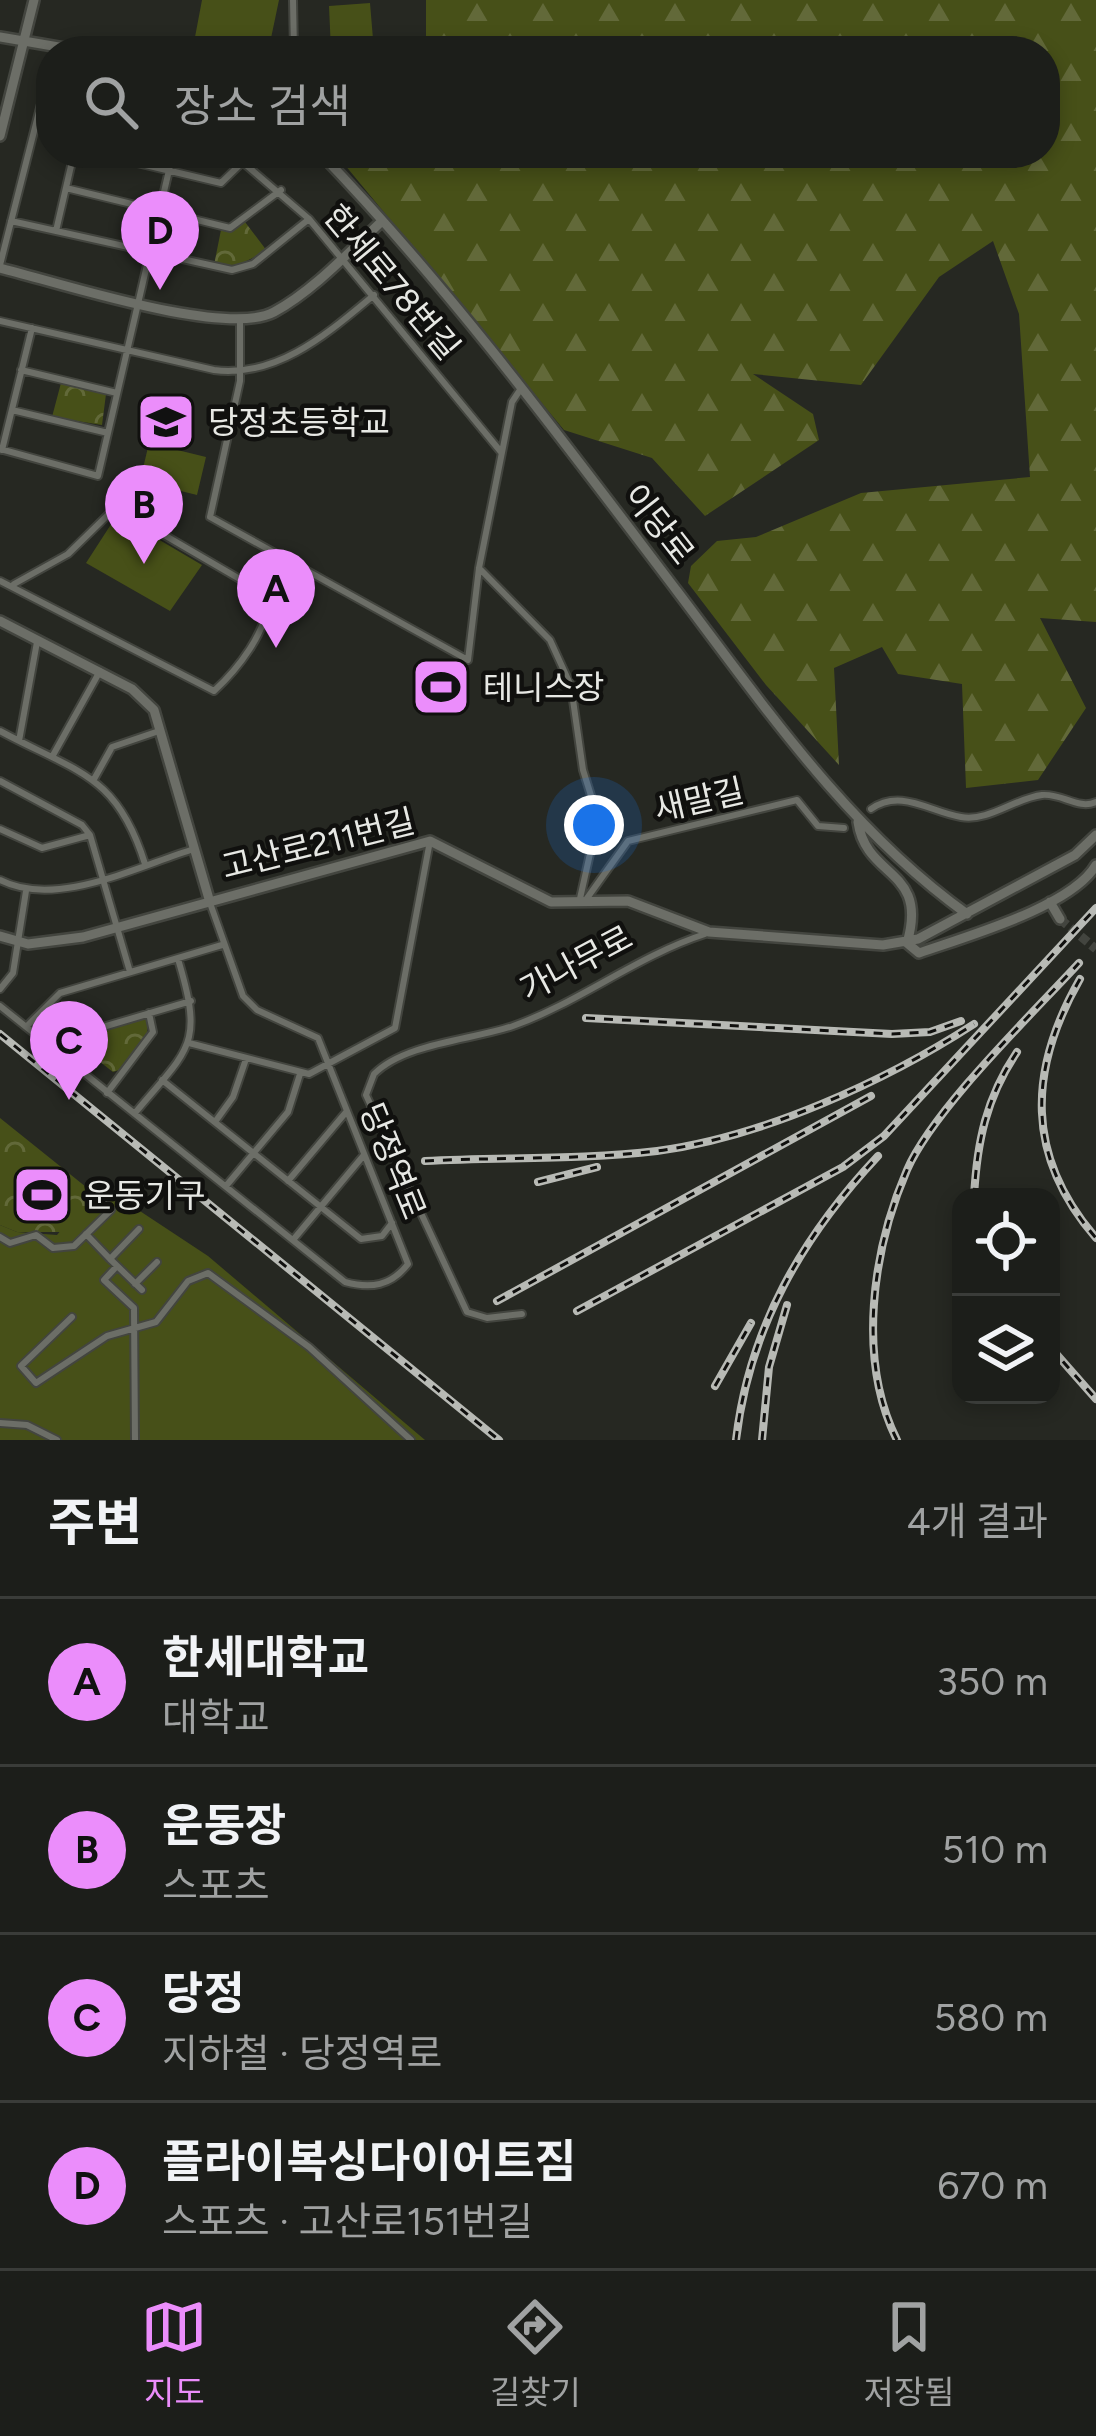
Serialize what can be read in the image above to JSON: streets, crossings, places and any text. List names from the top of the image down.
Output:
{
  "streets": {
    "street": [
      "한세로78번길",
      "이당로",
      "새말길",
      "고산로211번길",
      "가나무로",
      "당정역로"
    ]
  },
  "crossings": [
    ["이당로", "가나무로"],
    ["새말길", "고산로211번길"],
    ["고산로211번길", "가나무로"],
    ["고산로211번길", "당정역로"]
  ],
  "places": {
    "school or university": ["당정초등학교"],
    "sports": ["테니스장", "운동기구"]
  },
  "page": {
    "search": "장소 검색",
    "pins": [
      "D",
      "B",
      "A",
      "C"
    ],
    "heading": ["주변", "4개 결과"],
    "list": [
      {
        "mark": "A",
        "name": "한세대학교",
        "note": "대학교",
        "value": "350 m"
      },
      {
        "mark": "B",
        "name": "운동장",
        "note": "스포츠",
        "value": "510 m"
      },
      {
        "mark": "C",
        "name": "당정",
        "note": "지하철 · 당정역로",
        "value": "580 m"
      },
      {
        "mark": "D",
        "name": "플라이복싱다이어트짐",
        "note": "스포츠 · 고산로151번길",
        "value": "670 m"
      }
    ],
    "nav": ["지도", "길찾기", "저장됨"]
  }
}
